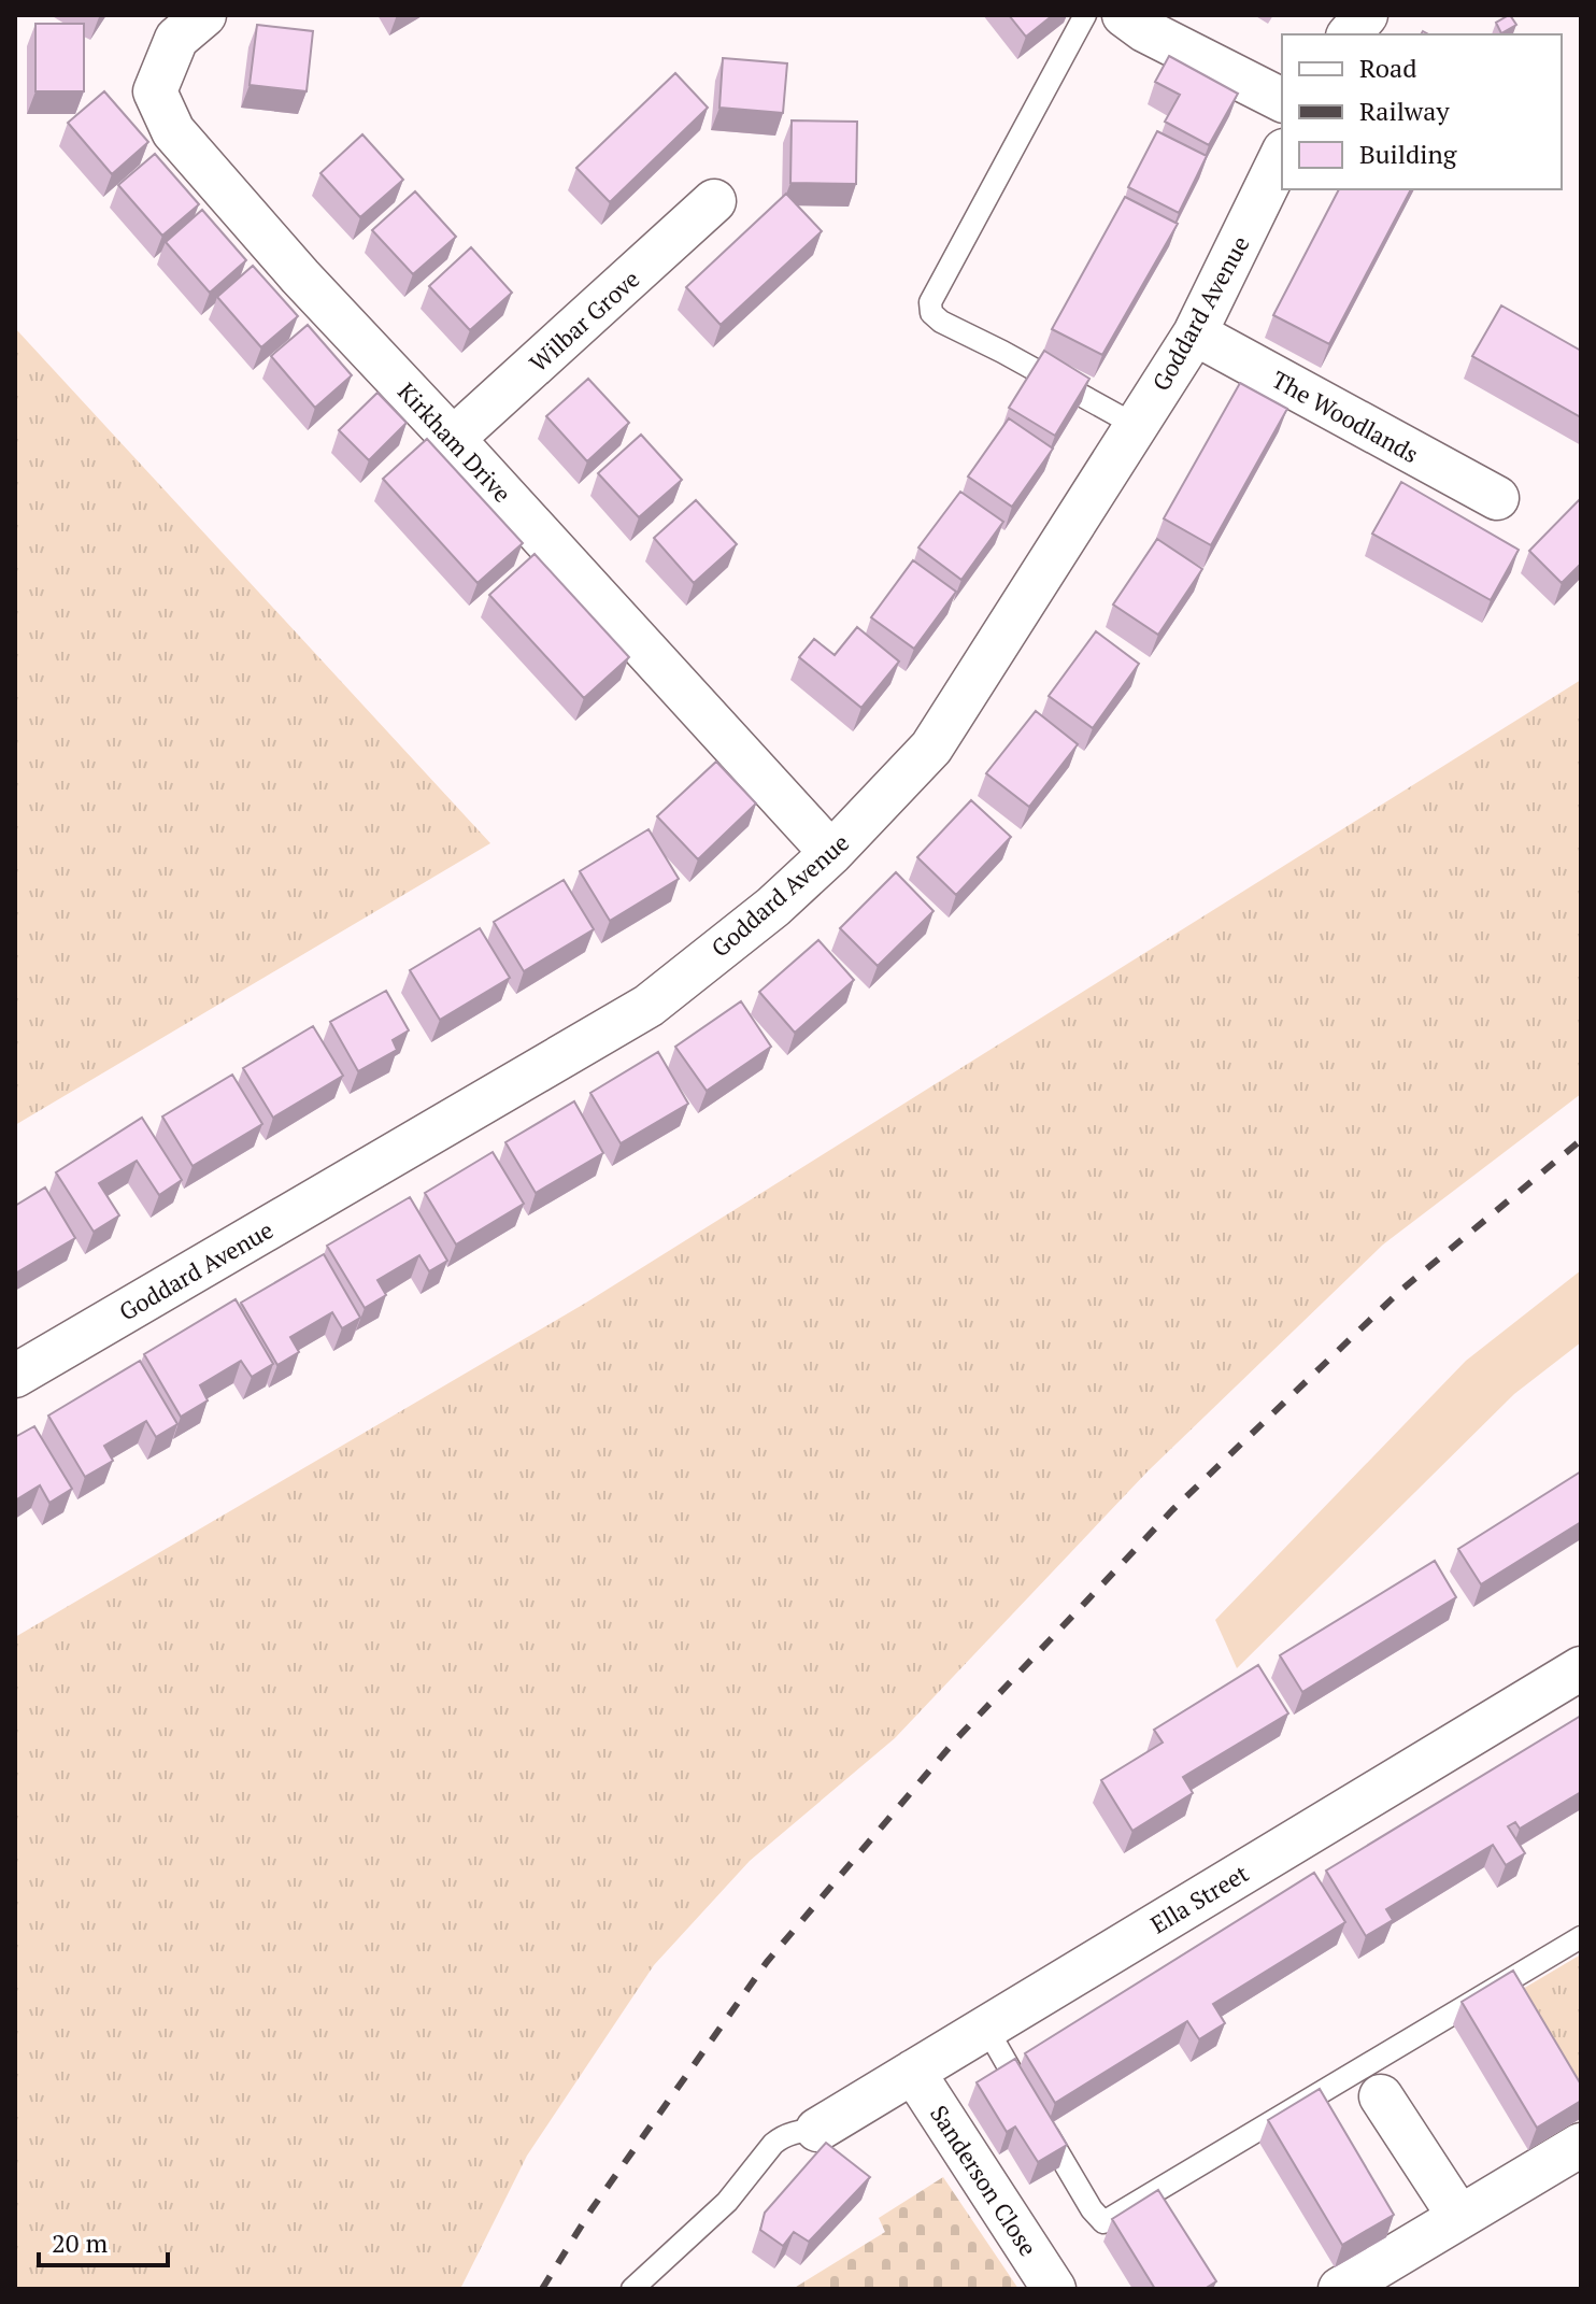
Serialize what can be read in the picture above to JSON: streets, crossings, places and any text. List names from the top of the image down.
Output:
{
  "streets": {
    "street": [
      "Goddard Avenue",
      "Wilbar Grove",
      "The Woodlands",
      "Kirkham Drive",
      "Ella Street",
      "Sanderson Close"
    ]
  },
  "crossings": [
    ["Goddard Avenue", "The Woodlands"],
    ["Goddard Avenue", "Kirkham Drive"],
    ["Wilbar Grove", "Kirkham Drive"],
    ["Ella Street", "Sanderson Close"]
  ],
  "legend": ["Road", "Railway", "Building"],
  "scale_bar": "20 m"
}
